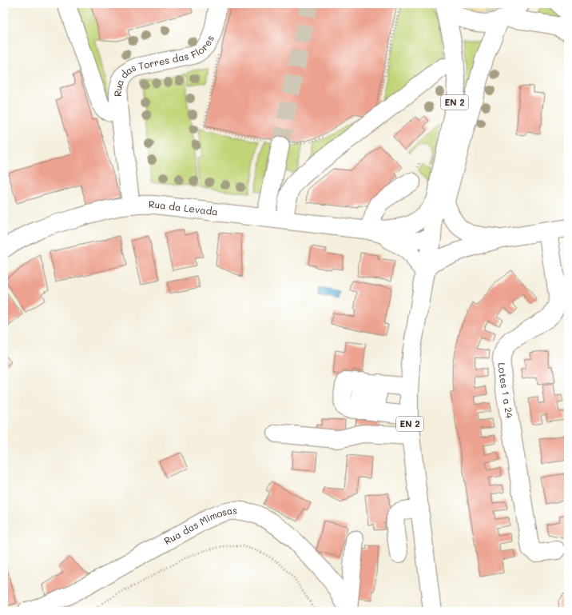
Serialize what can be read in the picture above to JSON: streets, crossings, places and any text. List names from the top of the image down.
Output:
{
  "streets": {
    "main road": [
      "Rua das Torres das Flores",
      "EN 2",
      "Rua da Levada",
      "Lotes 1 a 24",
      "Rua das Mimosas"
    ]
  },
  "crossings": [
    ["Rua das Torres das Flores", "Rua da Levada"]
  ]
}
